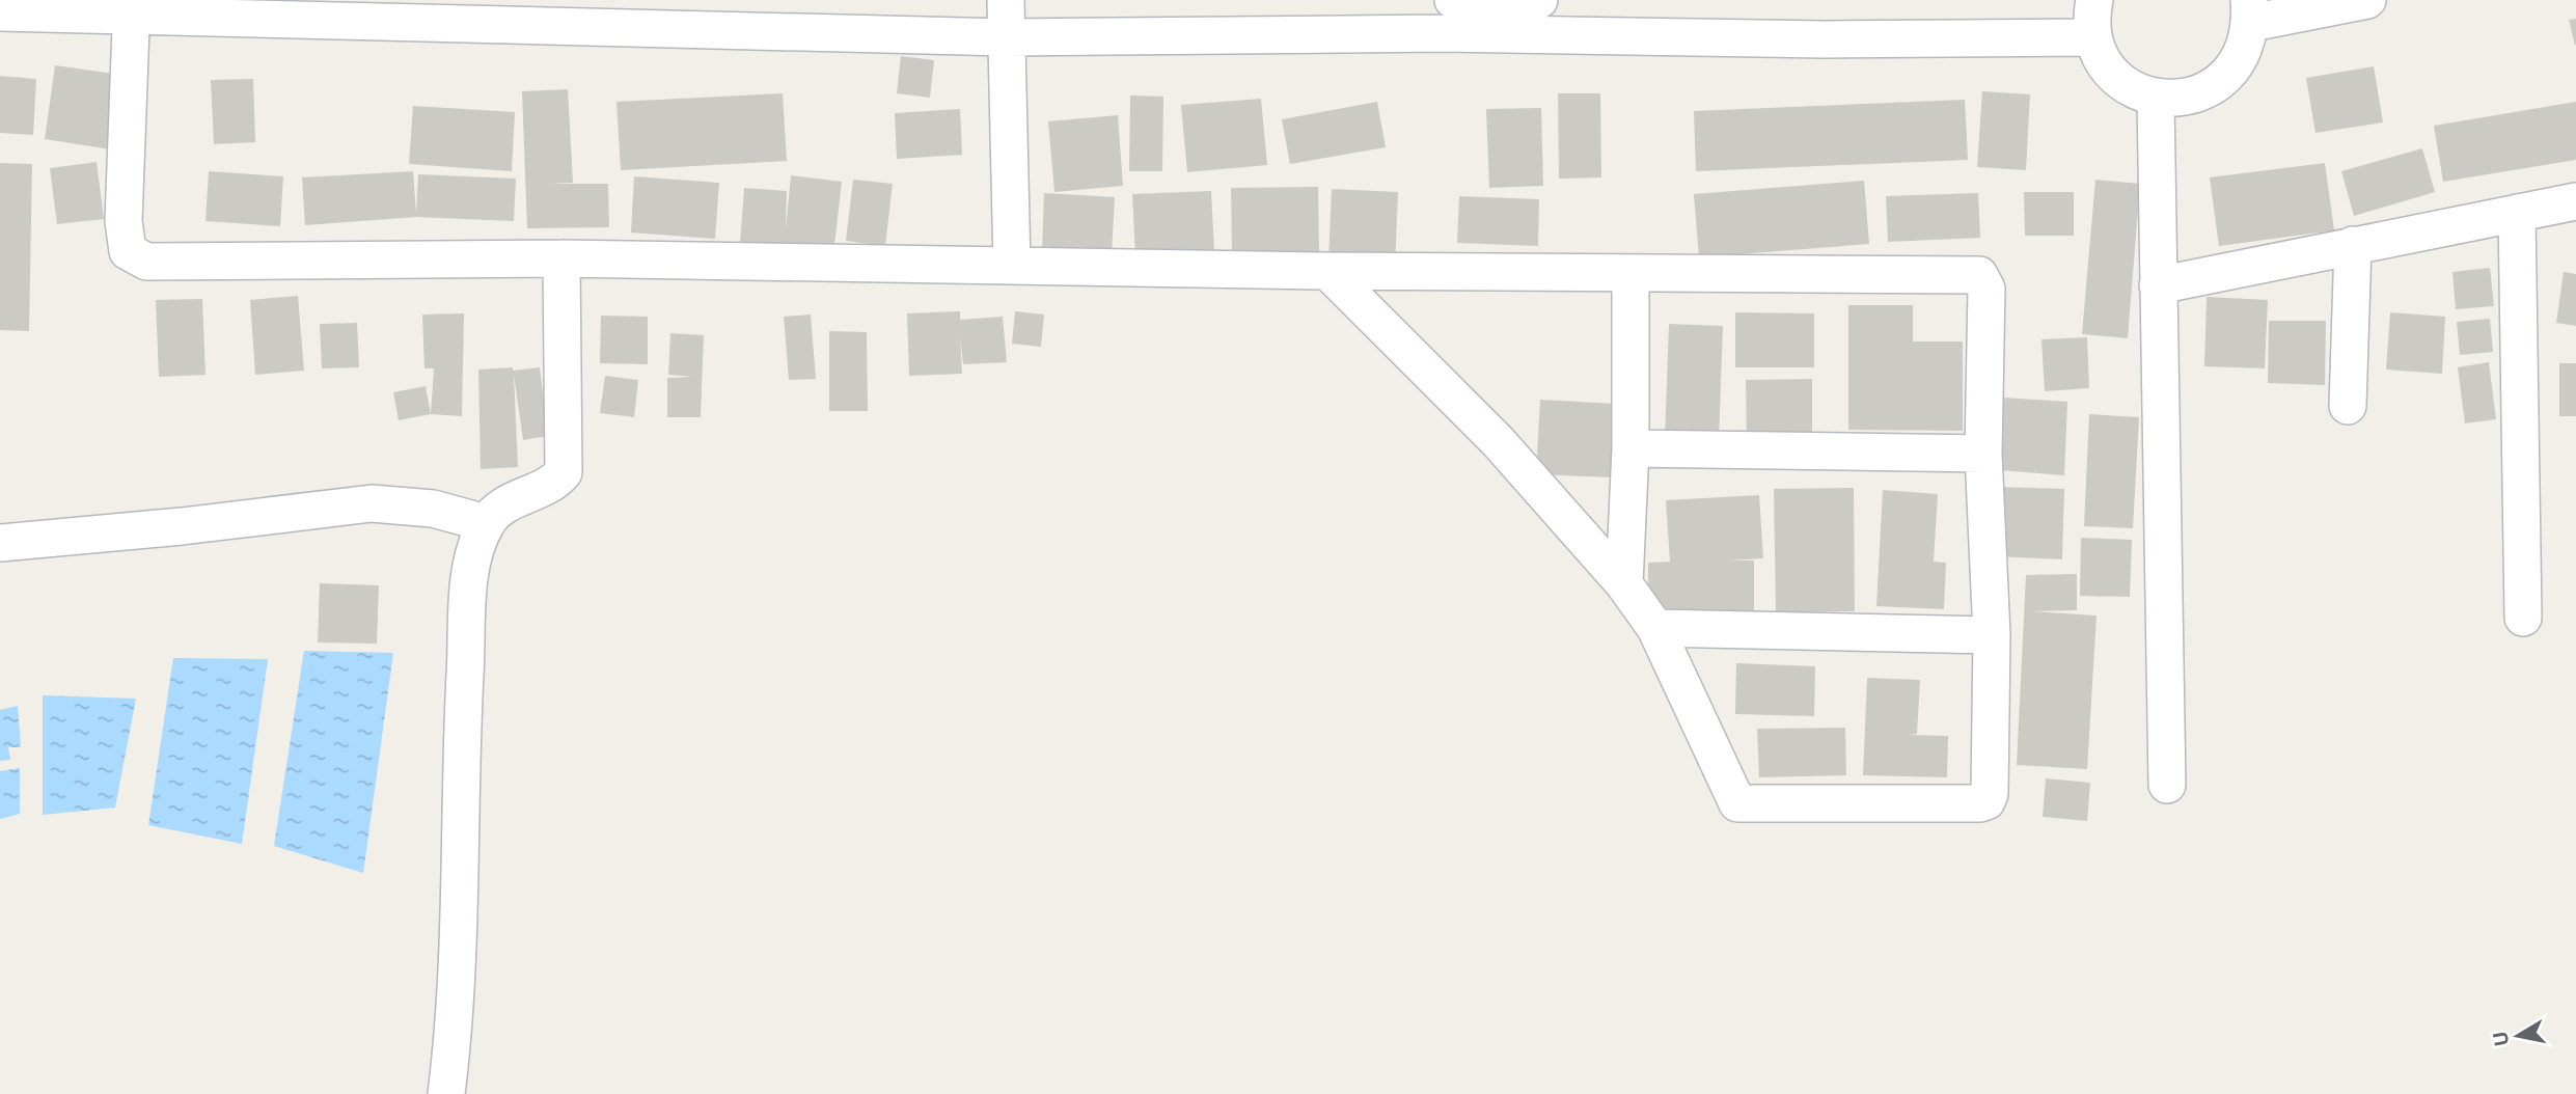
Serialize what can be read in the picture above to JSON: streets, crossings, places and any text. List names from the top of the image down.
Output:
{
  "north": "left"
}
